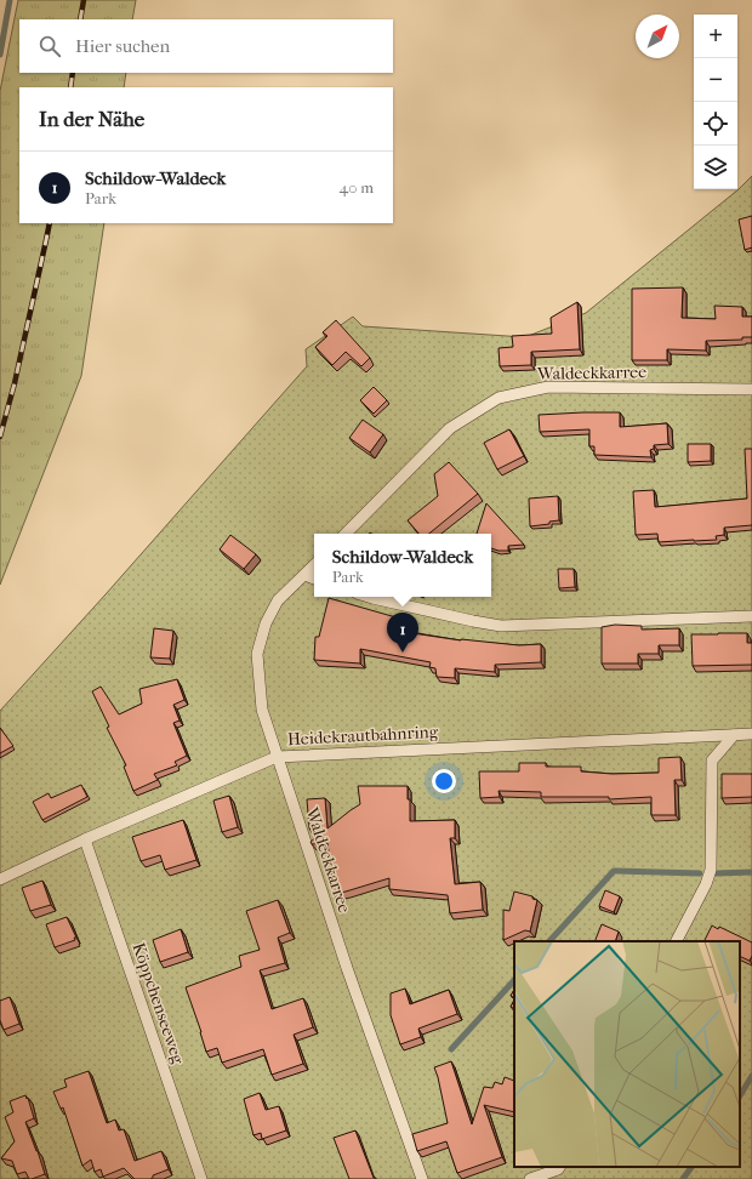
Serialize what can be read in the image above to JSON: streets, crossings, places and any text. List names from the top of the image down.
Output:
{
  "streets": {
    "lane": ["Waldeckkarree", "Heidekrautbahnring", "Köppchenseeweg"]
  },
  "crossings": [
    ["Waldeckkarree", "Heidekrautbahnring"],
    ["Heidekrautbahnring", "Köppchenseeweg"]
  ],
  "north": "top right",
  "page": {
    "map_buttons": ["+", "−"],
    "search": "Hier suchen",
    "heading": "In der Nähe",
    "list": [
      {
        "mark": "1",
        "name": "Schildow-Waldeck",
        "note": "Park",
        "value": "40 m"
      }
    ],
    "popup": ["Schildow-Waldeck", "Park"],
    "pins": "1"
  }
}
